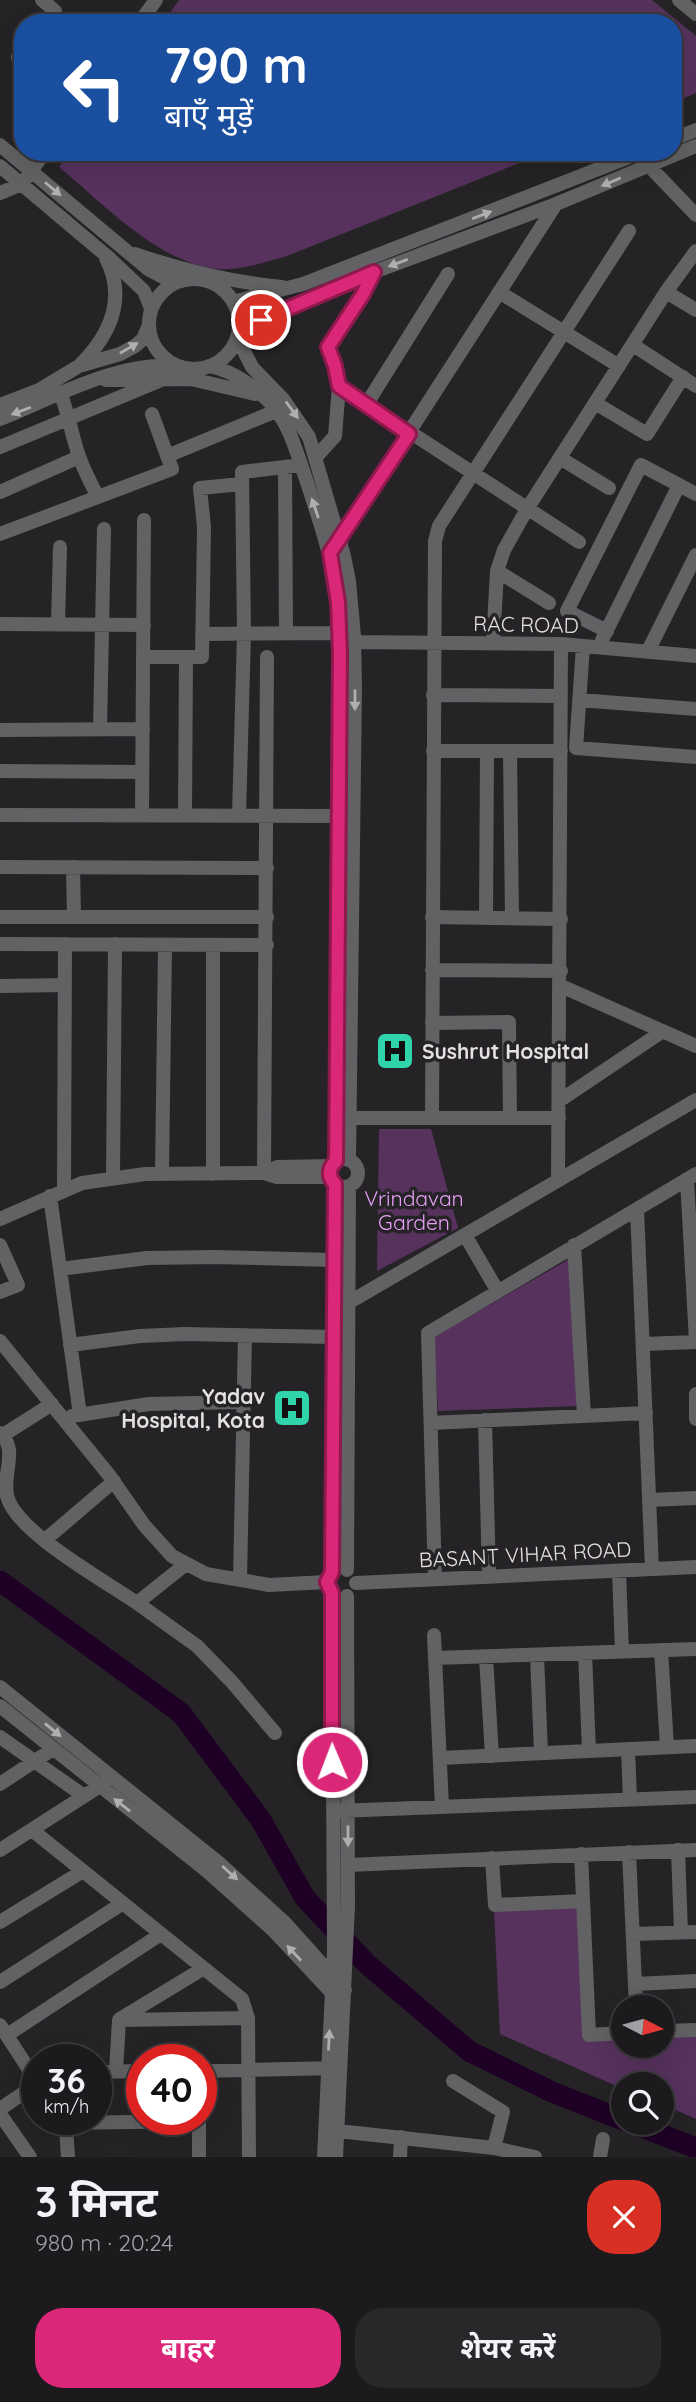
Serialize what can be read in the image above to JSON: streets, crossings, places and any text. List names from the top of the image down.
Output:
{
  "streets": {
    "street": ["RAC ROAD", "BASANT VIHAR ROAD"]
  },
  "parks": ["Vrindavan Garden"],
  "places": {
    "hospital": ["Sushrut Hospital", "Yadav Hospital, Kota"]
  },
  "north": "right",
  "page": {
    "turn": ["790 m", "बाएँ मुड़ें"],
    "speed": "36 km/h",
    "limit": "40",
    "heading": ["3 मिनट", "980 m · 20:24"],
    "buttons": ["बाहर", "शेयर करें"]
  }
}
